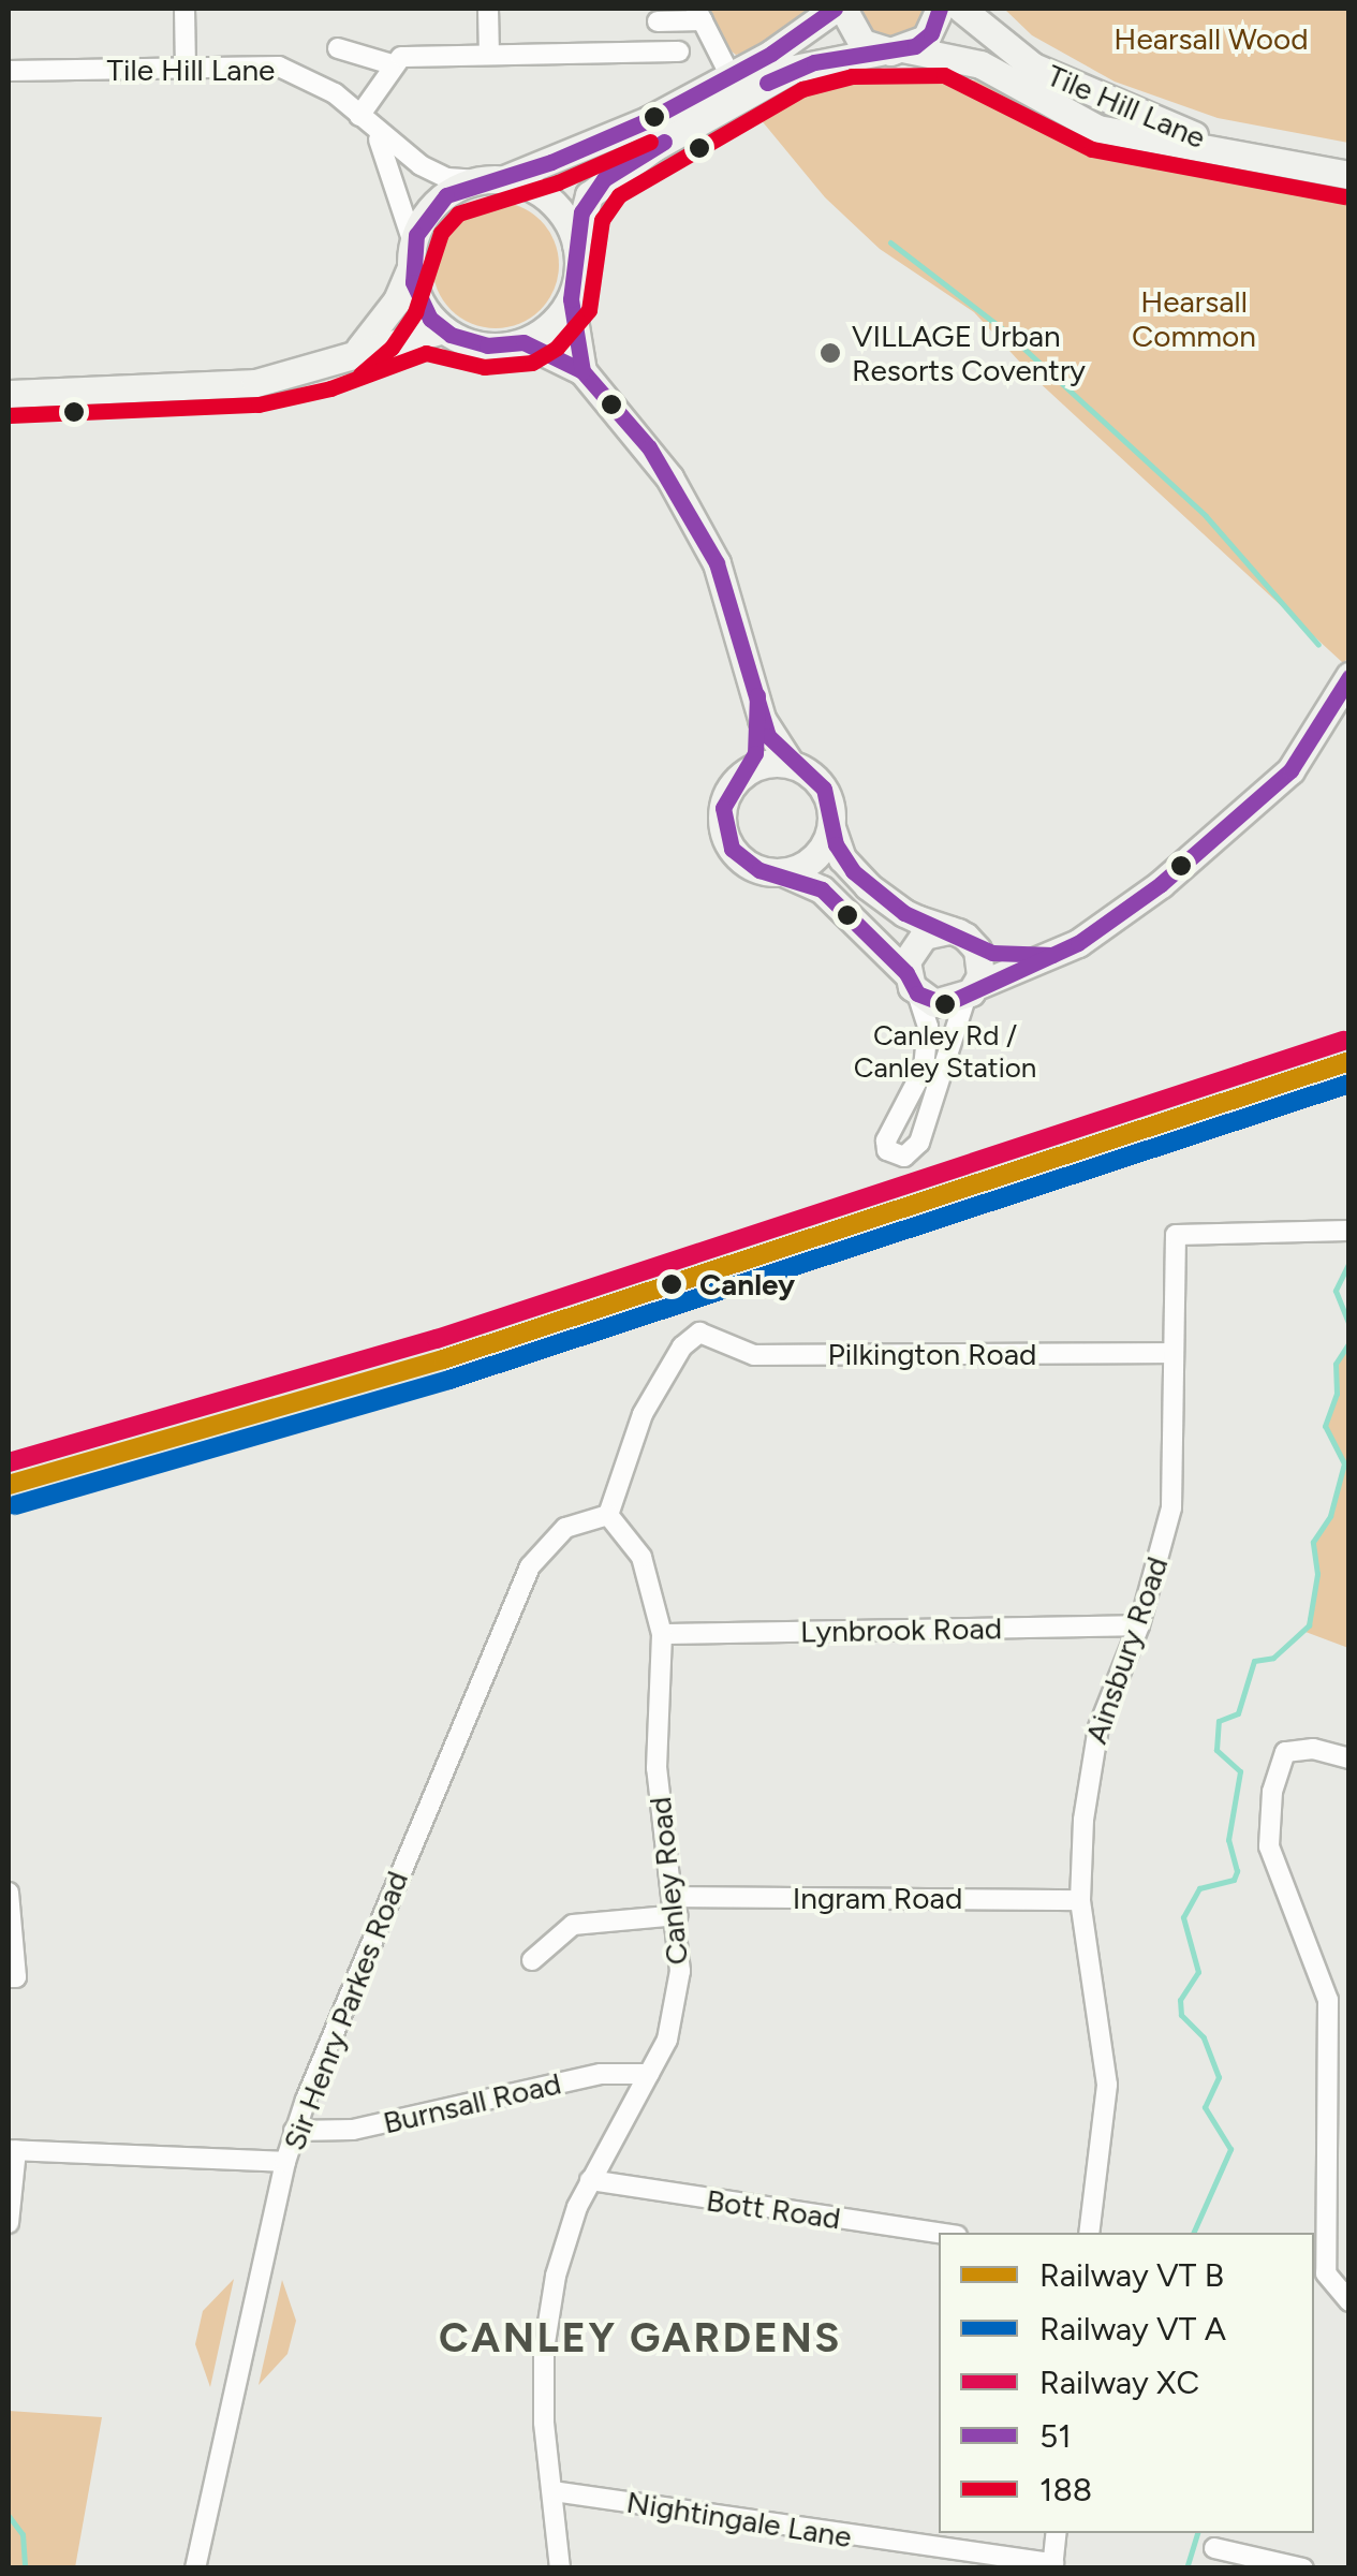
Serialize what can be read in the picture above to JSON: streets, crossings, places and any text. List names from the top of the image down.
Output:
{
  "streets": {
    "main road": ["Tile Hill Lane"],
    "street": [
      "Pilkington Road",
      "Lynbrook Road",
      "Ainsbury Road",
      "Canley Road",
      "Ingram Road",
      "Sir Henry Parkes Road",
      "Burnsall Road",
      "Bott Road",
      "Nightingale Lane"
    ]
  },
  "crossings": [
    ["Pilkington Road", "Ainsbury Road"],
    ["Pilkington Road", "Canley Road"],
    ["Pilkington Road", "Sir Henry Parkes Road"],
    ["Lynbrook Road", "Ainsbury Road"],
    ["Lynbrook Road", "Canley Road"],
    ["Ainsbury Road", "Ingram Road"],
    ["Canley Road", "Ingram Road"],
    ["Canley Road", "Sir Henry Parkes Road"],
    ["Canley Road", "Burnsall Road"],
    ["Canley Road", "Bott Road"],
    ["Canley Road", "Nightingale Lane"],
    ["Sir Henry Parkes Road", "Burnsall Road"]
  ],
  "districts": ["CANLEY GARDENS"],
  "parks": ["Hearsall Wood", "Hearsall Common"],
  "places": ["VILLAGE Urban Resorts Coventry", "Canley Rd / Canley Station", "Canley"],
  "lines": ["transit line 51", "transit line 188", "rail line XC"],
  "legend": [
    "Railway VT B",
    "Railway VT A",
    "Railway XC",
    "51",
    "188"
  ]
}
